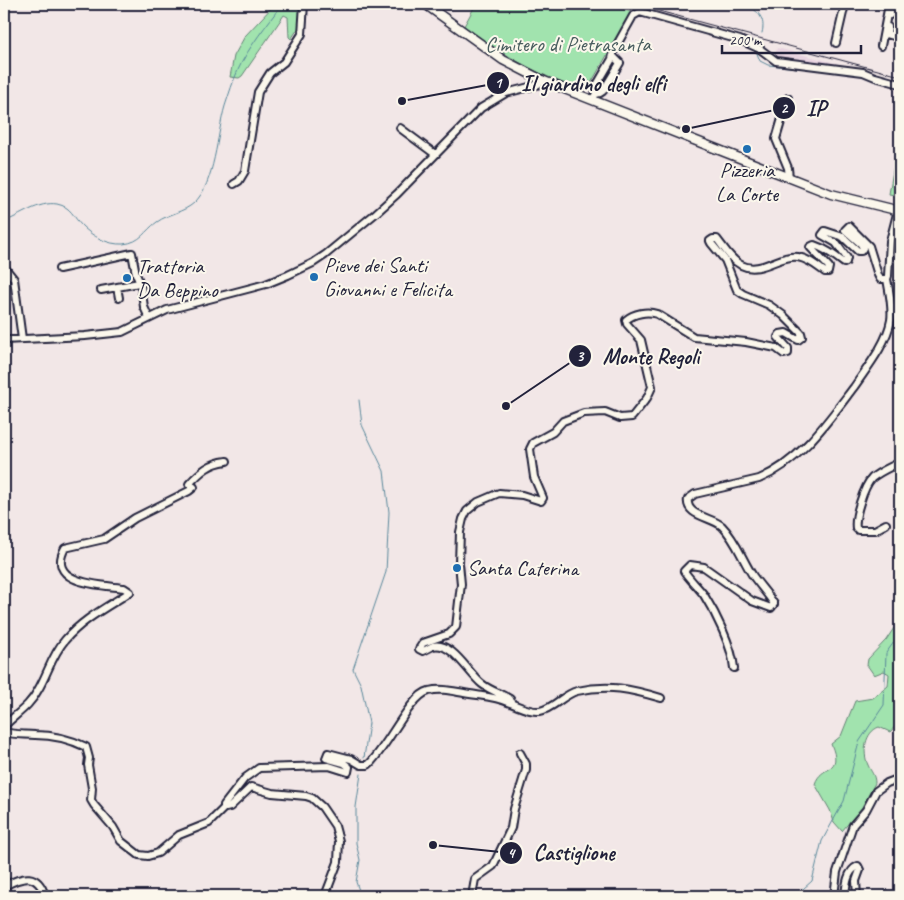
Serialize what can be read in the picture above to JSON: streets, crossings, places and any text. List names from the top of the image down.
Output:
{
  "parks": ["Cimitero di Pietrasanta"],
  "places": [
    "Il giardino degli elfi",
    "IP",
    "Pizzeria La Corte",
    "Pieve dei Santi Giovanni e Felicita",
    "Trattoria Da Beppino",
    "Monte Regoli",
    "Santa Caterina",
    "Castiglione"
  ],
  "scale_bar": "200 m"
}
